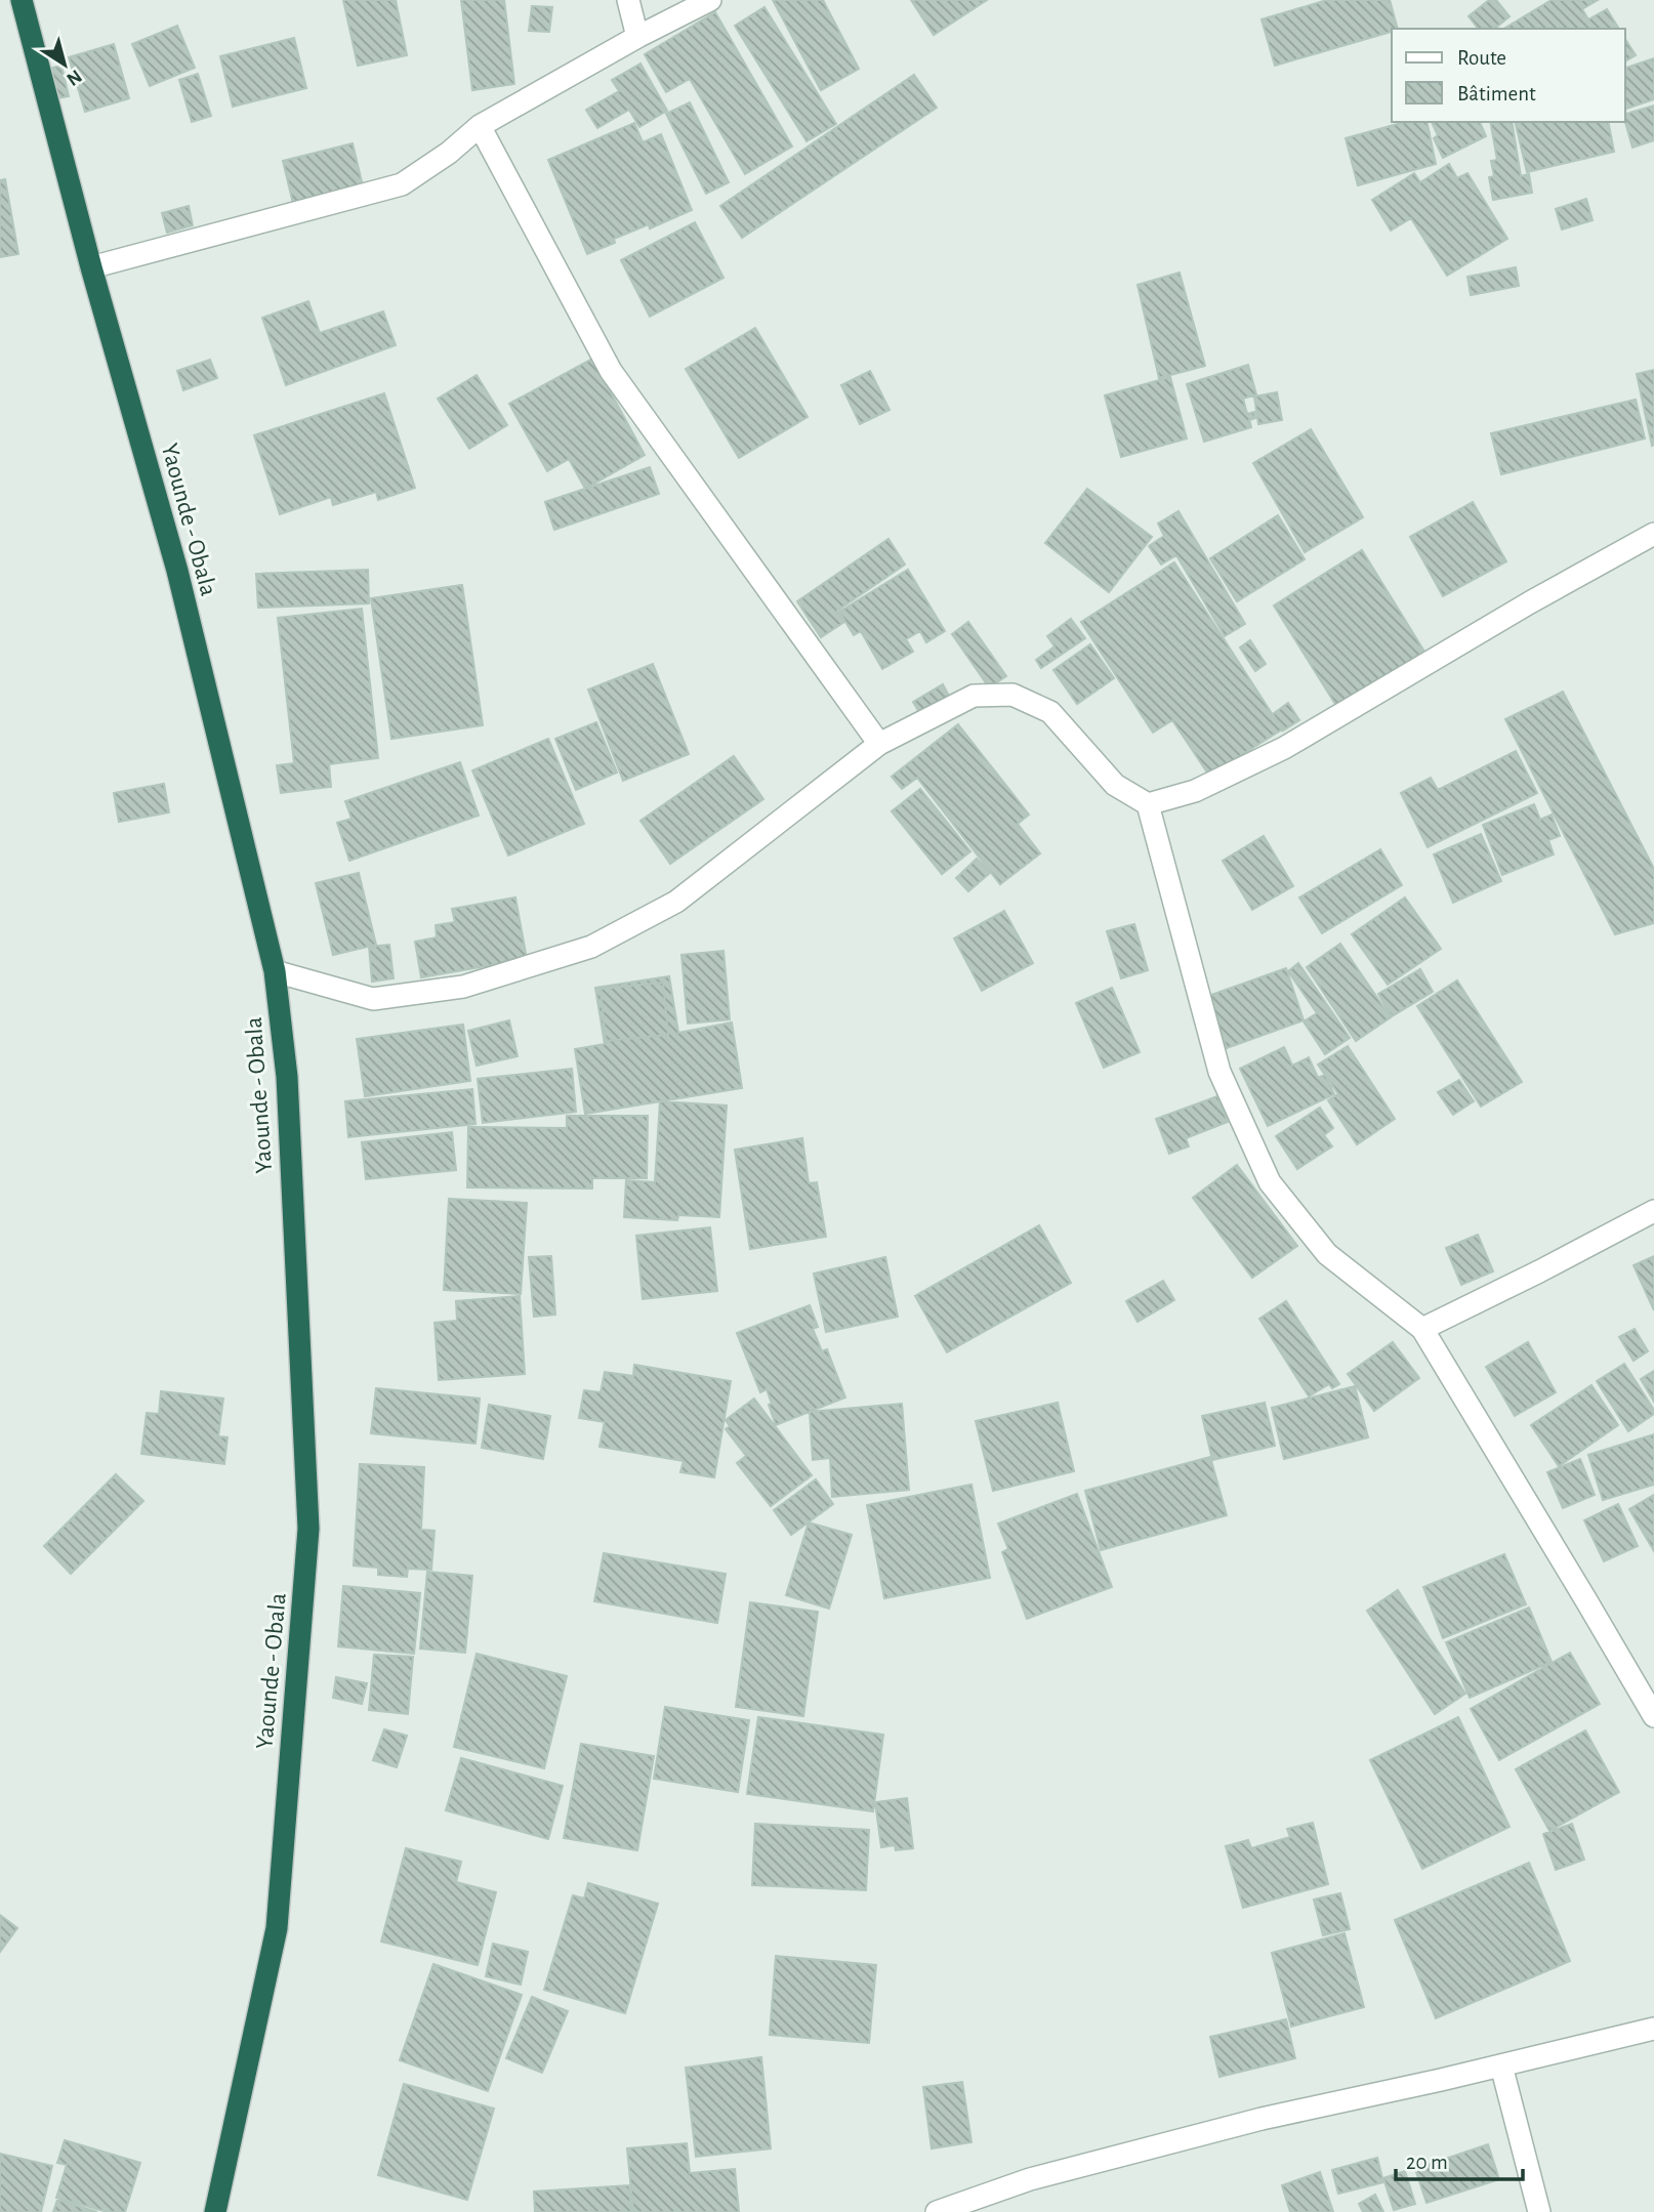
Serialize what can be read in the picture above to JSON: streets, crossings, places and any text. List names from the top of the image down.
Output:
{
  "streets": {
    "highway": ["Yaounde - Obala"]
  },
  "legend": ["Route", "Bâtiment"],
  "scale_bar": "20 m",
  "north": "bottom right"
}
